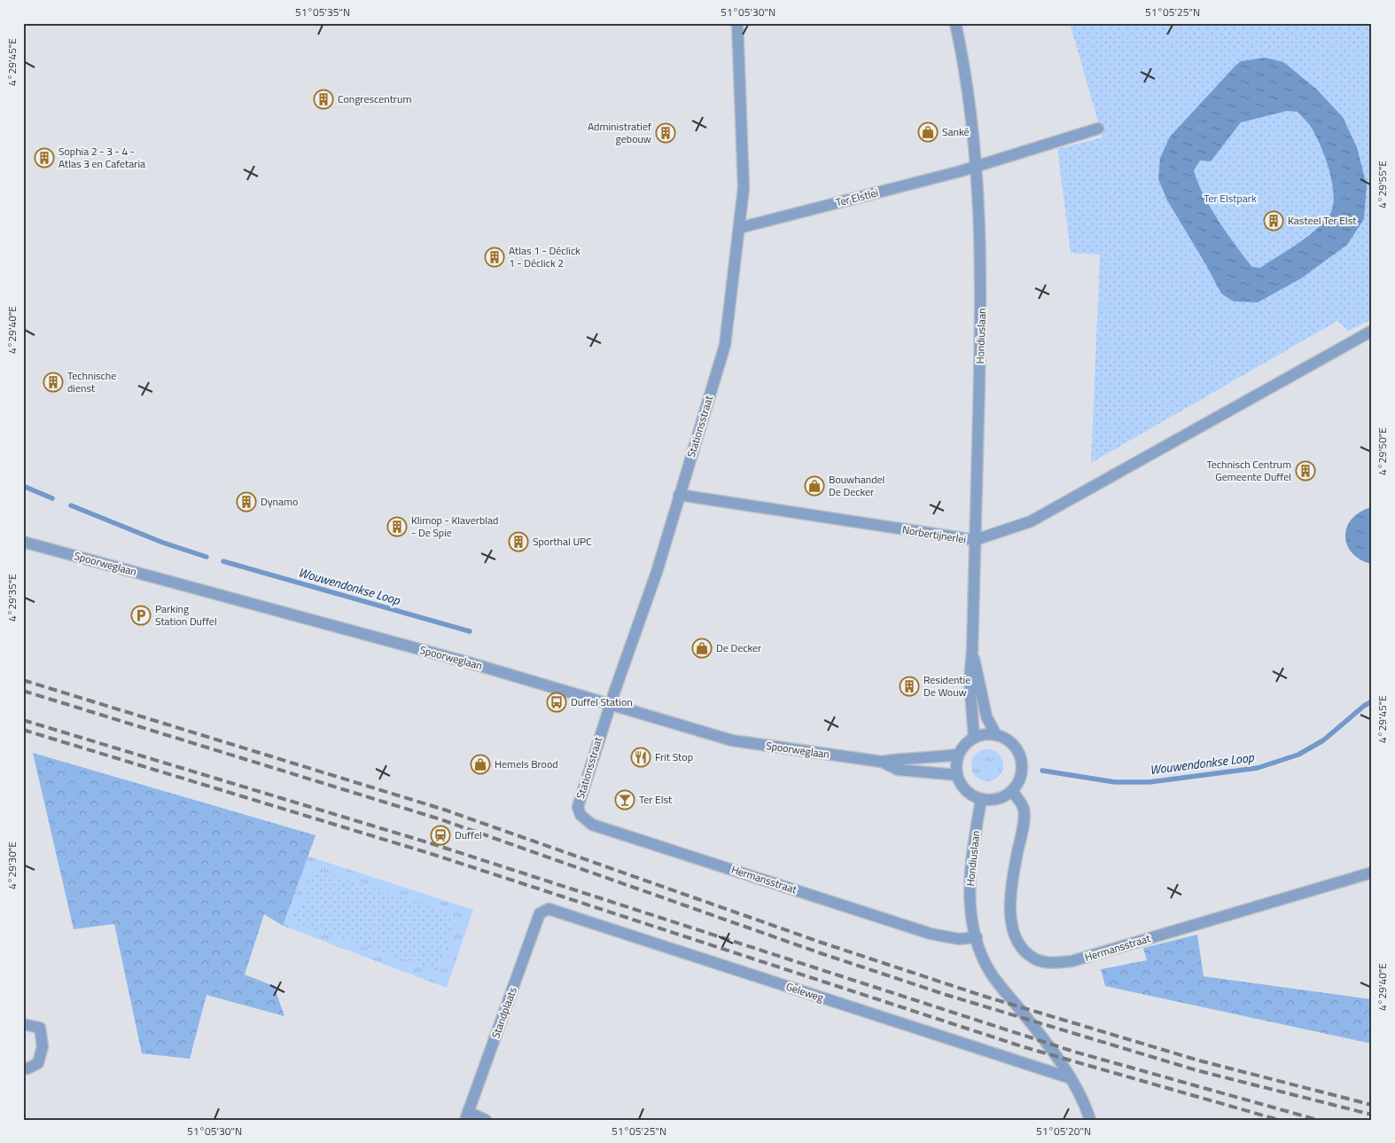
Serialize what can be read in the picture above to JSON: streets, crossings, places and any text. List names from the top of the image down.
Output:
{
  "streets": {
    "street": [
      "Ter Elstlei",
      "Hondiuslaan",
      "Stationsstraat",
      "Norbertijnerlei",
      "Spoorweglaan",
      "Hermansstraat",
      "Geleweg",
      "Standplaats"
    ]
  },
  "crossings": [
    ["Ter Elstlei", "Hondiuslaan"],
    ["Ter Elstlei", "Stationsstraat"],
    ["Hondiuslaan", "Norbertijnerlei"],
    ["Hondiuslaan", "Spoorweglaan"],
    ["Hondiuslaan", "Hermansstraat"],
    ["Hondiuslaan", "Geleweg"],
    ["Stationsstraat", "Norbertijnerlei"],
    ["Stationsstraat", "Spoorweglaan"],
    ["Stationsstraat", "Hermansstraat"],
    ["Spoorweglaan", "Hermansstraat"],
    ["Geleweg", "Standplaats"]
  ],
  "water": ["Wouwendonkse Loop"],
  "parks": ["Ter Elstpark"],
  "places": {
    "building": [
      "Congrescentrum",
      "Administratief gebouw",
      "Sophia 2 - 3 - 4 - Atlas 3 en Cafetaria",
      "Kasteel Ter Elst",
      "Atlas 1 - Déclick 1 - Déclick 2",
      "Technische dienst",
      "Technisch Centrum Gemeente Duffel",
      "Dynamo",
      "Klimop - Klaverblad - De Spie",
      "Sporthal UPC",
      "Residentie De Wouw"
    ],
    "shop": [
      "Sanké",
      "Bouwhandel De Decker",
      "De Decker",
      "Hemels Brood"
    ],
    "parking": ["Parking Station Duffel"],
    "bus stop": ["Duffel Station"],
    "restaurant": ["Frit Stop"],
    "bar": ["Ter Elst"],
    "station": ["Duffel"]
  },
  "coordinates": [
    "51°05'35\"N",
    "51°05'30\"N",
    "51°05'25\"N",
    "4°29'45\"E",
    "4°29'55\"E",
    "4°29'40\"E",
    "4°29'50\"E",
    "4°29'35\"E",
    "4°29'30\"E",
    "51°05'20\"N"
  ]
}
